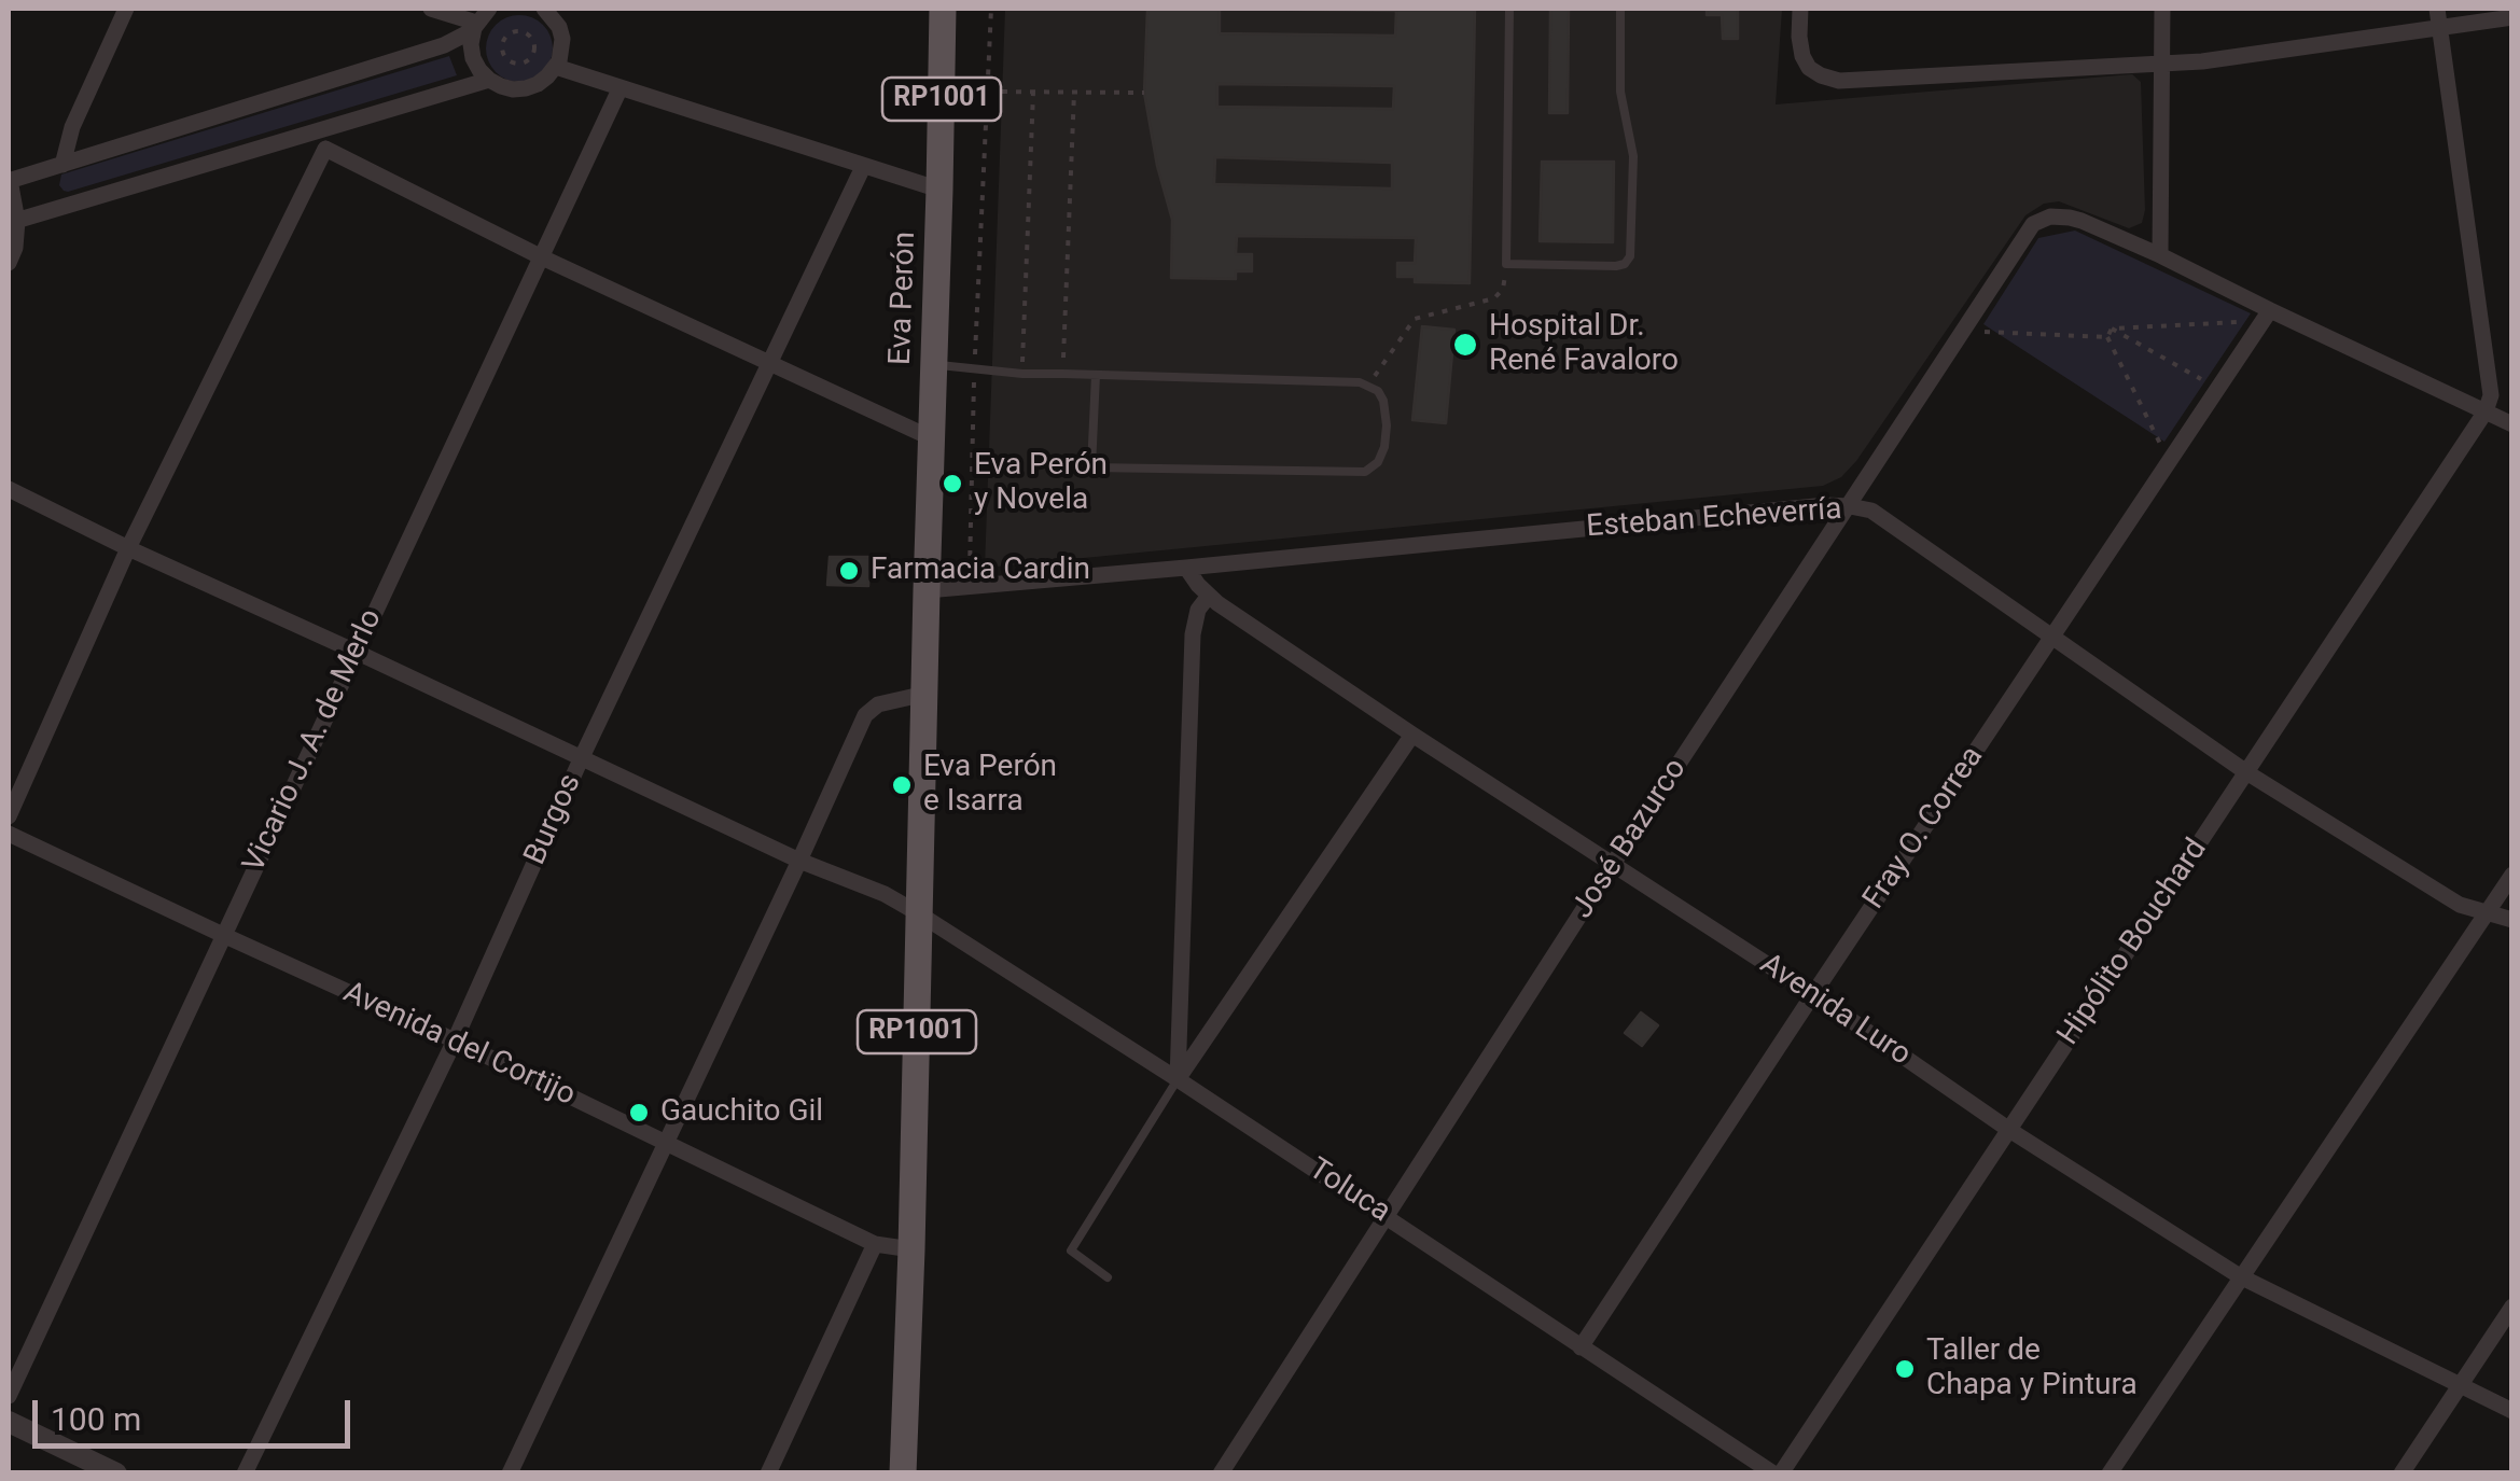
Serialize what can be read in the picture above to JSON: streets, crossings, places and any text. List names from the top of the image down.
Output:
{
  "streets": {
    "main road": ["RP1001", "Eva Perón"],
    "street": [
      "Esteban Echeverría",
      "Vicario J. A. de Merlo",
      "Burgos",
      "Fray O. Correa",
      "José Bazurco",
      "Hipólito Bouchard",
      "Avenida Luro",
      "Avenida del Cortijo",
      "Toluca"
    ]
  },
  "crossings": [
    ["RP1001", "Eva Perón"],
    ["RP1001", "Esteban Echeverría"],
    ["RP1001", "Avenida del Cortijo"],
    ["RP1001", "Toluca"],
    ["Eva Perón", "Esteban Echeverría"],
    ["Esteban Echeverría", "Fray O. Correa"],
    ["Esteban Echeverría", "José Bazurco"],
    ["Esteban Echeverría", "Hipólito Bouchard"],
    ["Esteban Echeverría", "Avenida Luro"],
    ["Vicario J. A. de Merlo", "Avenida del Cortijo"],
    ["Vicario J. A. de Merlo", "Toluca"],
    ["Burgos", "Avenida del Cortijo"],
    ["Burgos", "Toluca"],
    ["Fray O. Correa", "Avenida Luro"],
    ["Fray O. Correa", "Toluca"],
    ["José Bazurco", "Avenida Luro"],
    ["José Bazurco", "Toluca"],
    ["Hipólito Bouchard", "Avenida Luro"],
    ["Hipólito Bouchard", "Toluca"]
  ],
  "places": [
    "Hospital Dr. René Favaloro",
    "Eva Perón y Novela",
    "Farmacia Cardin",
    "Eva Perón e Isarra",
    "Gauchito Gil",
    "Taller de Chapa y Pintura"
  ],
  "scale_bar": "100 m"
}
